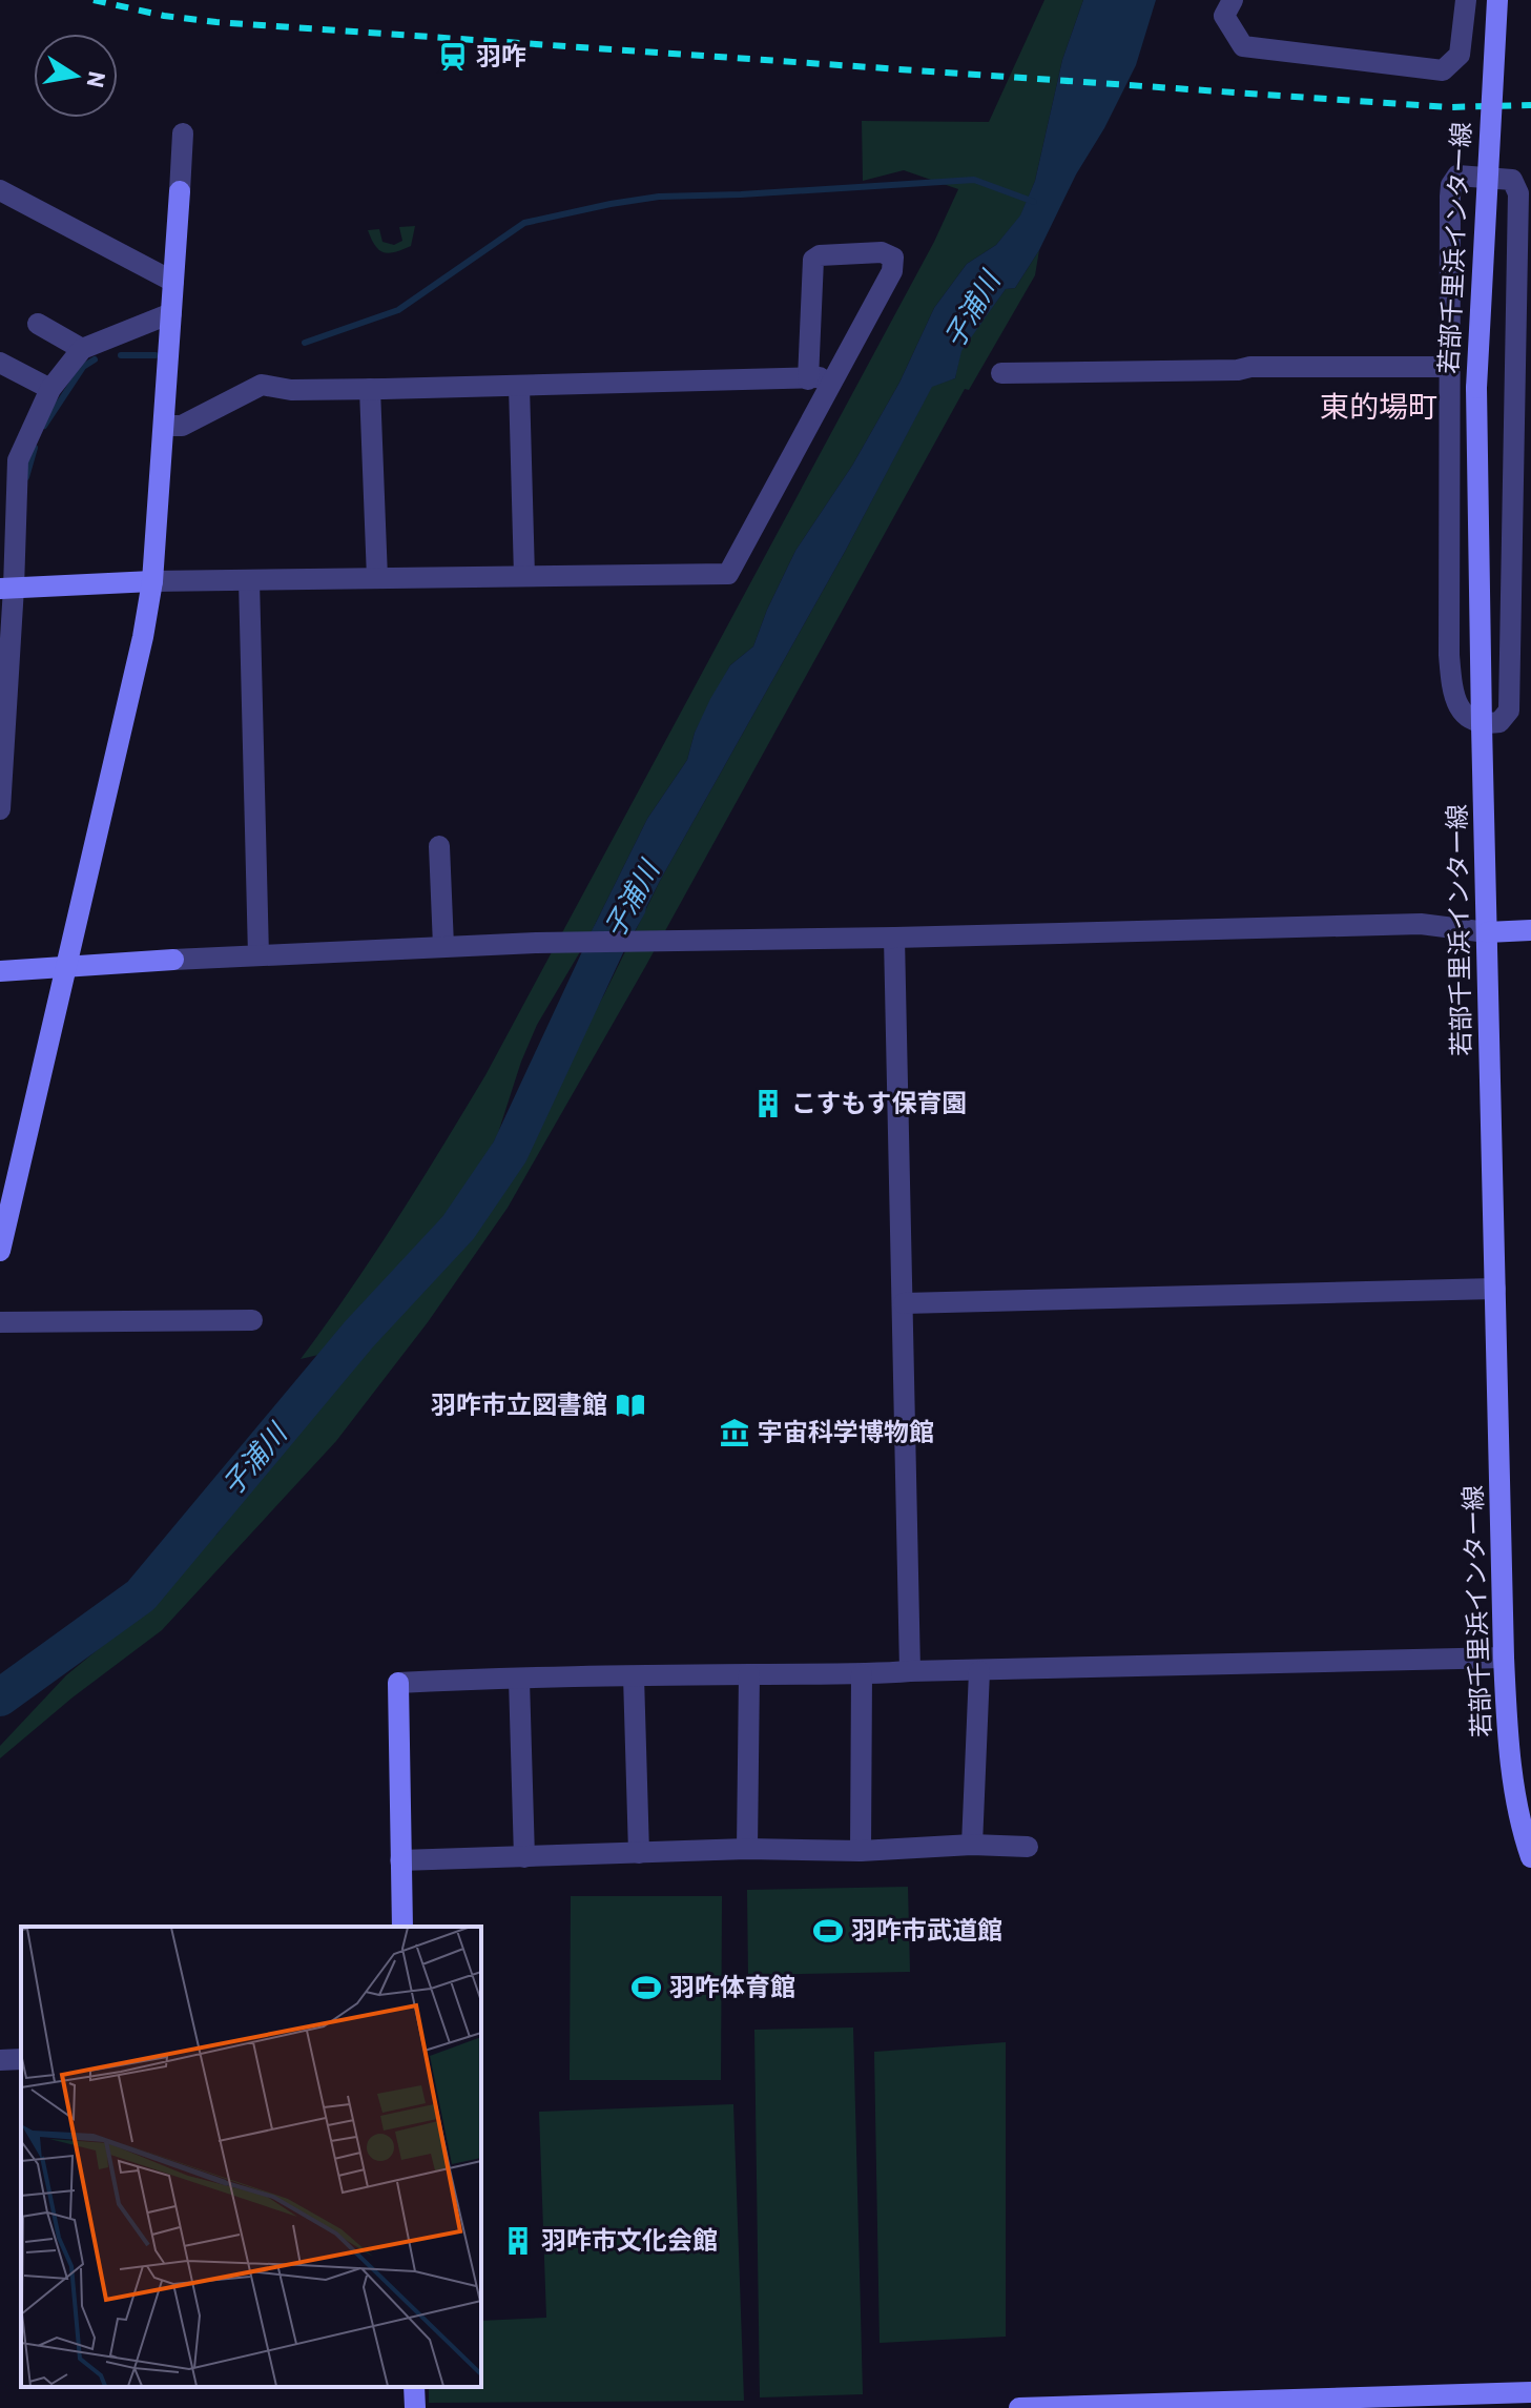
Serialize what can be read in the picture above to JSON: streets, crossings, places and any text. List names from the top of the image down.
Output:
{
  "streets": {
    "street": ["若部千里浜インター線"]
  },
  "districts": ["東的場町"],
  "water": ["子浦川"],
  "places": {
    "station": ["羽咋"],
    "building": ["こすもす保育園", "羽咋市文化会館"],
    "library": ["羽咋市立図書館"],
    "museum": ["宇宙科学博物館"],
    "sports": ["羽咋市武道館", "羽咋体育館"]
  },
  "north": "right"
}
